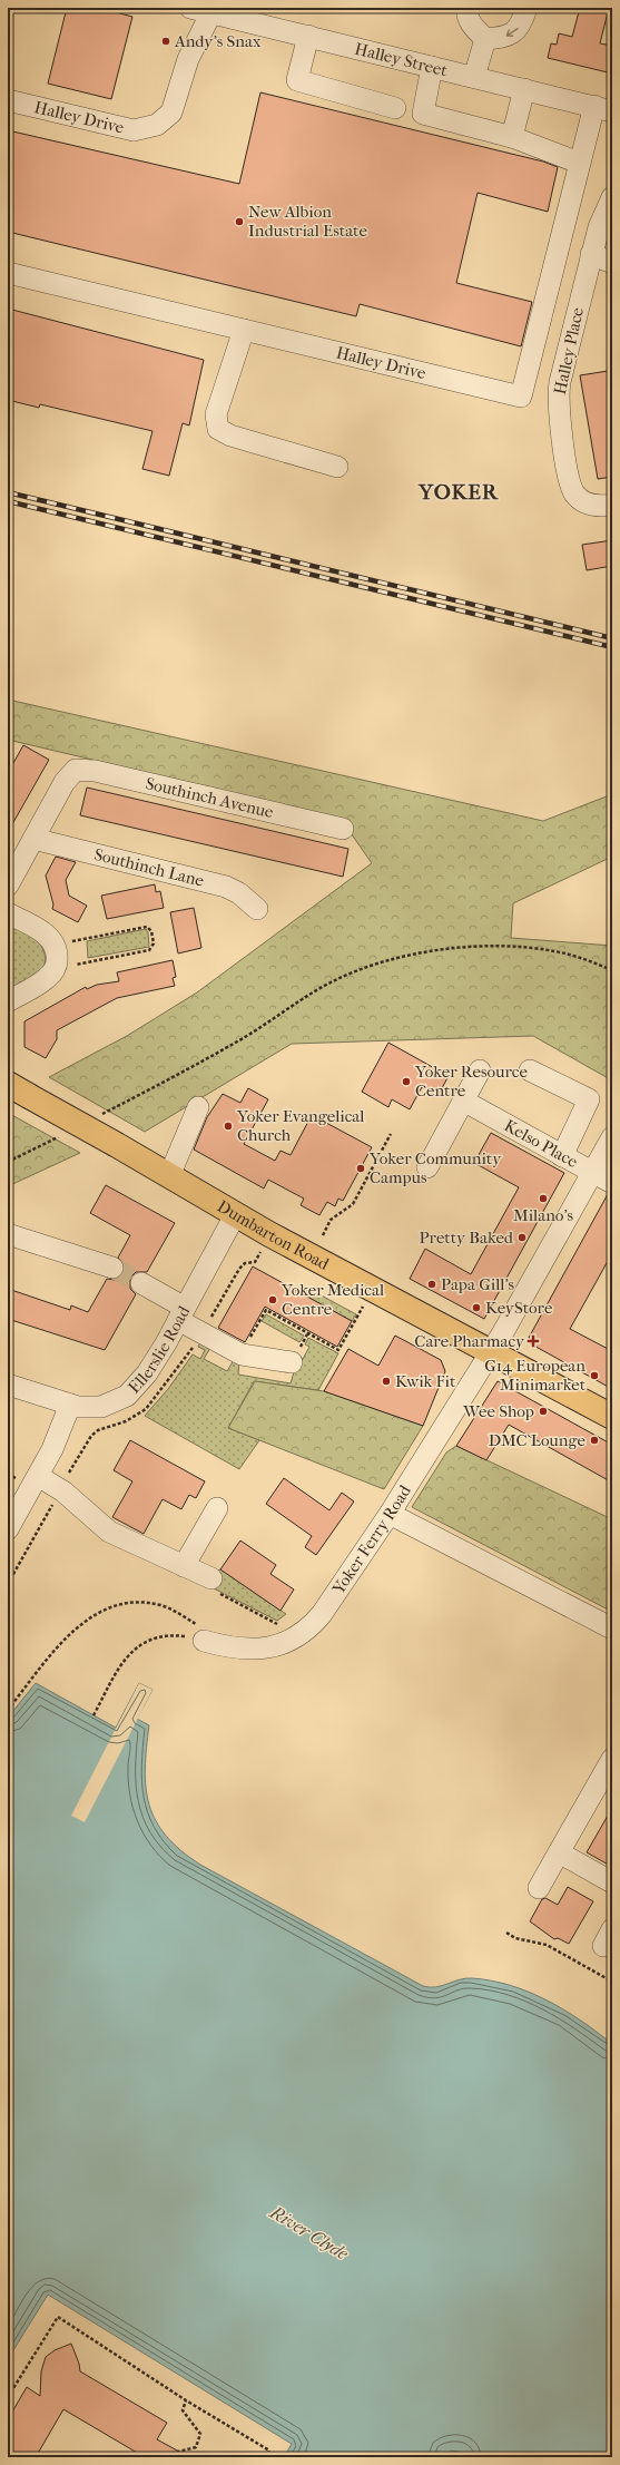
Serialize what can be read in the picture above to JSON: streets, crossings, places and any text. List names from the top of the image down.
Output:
{
  "streets": {
    "main road": ["Dumbarton Road"],
    "street": [
      "Halley Street",
      "Halley Drive",
      "Halley Place",
      "Southinch Avenue",
      "Southinch Lane",
      "Kelso Place",
      "Ellerslie Road",
      "Yoker Ferry Road"
    ]
  },
  "crossings": [
    ["Halley Street", "Halley Drive"],
    ["Southinch Avenue", "Southinch Lane"],
    ["Kelso Place", "Yoker Ferry Road"],
    ["Dumbarton Road", "Ellerslie Road"],
    ["Dumbarton Road", "Yoker Ferry Road"]
  ],
  "districts": ["YOKER"],
  "water": ["River Clyde"],
  "places": {
    "other": [
      "Andy's Snax",
      "New Albion Industrial Estate",
      "Yoker Resource Centre",
      "Yoker Evangelical Church",
      "Yoker Community Campus",
      "Milano's",
      "Pretty Baked",
      "Papa Gill's",
      "Yoker Medical Centre",
      "KeyStore",
      "G14 European Minimarket",
      "Kwik Fit",
      "Wee Shop",
      "DMC Lounge"
    ],
    "health": ["Care Pharmacy"]
  }
}
